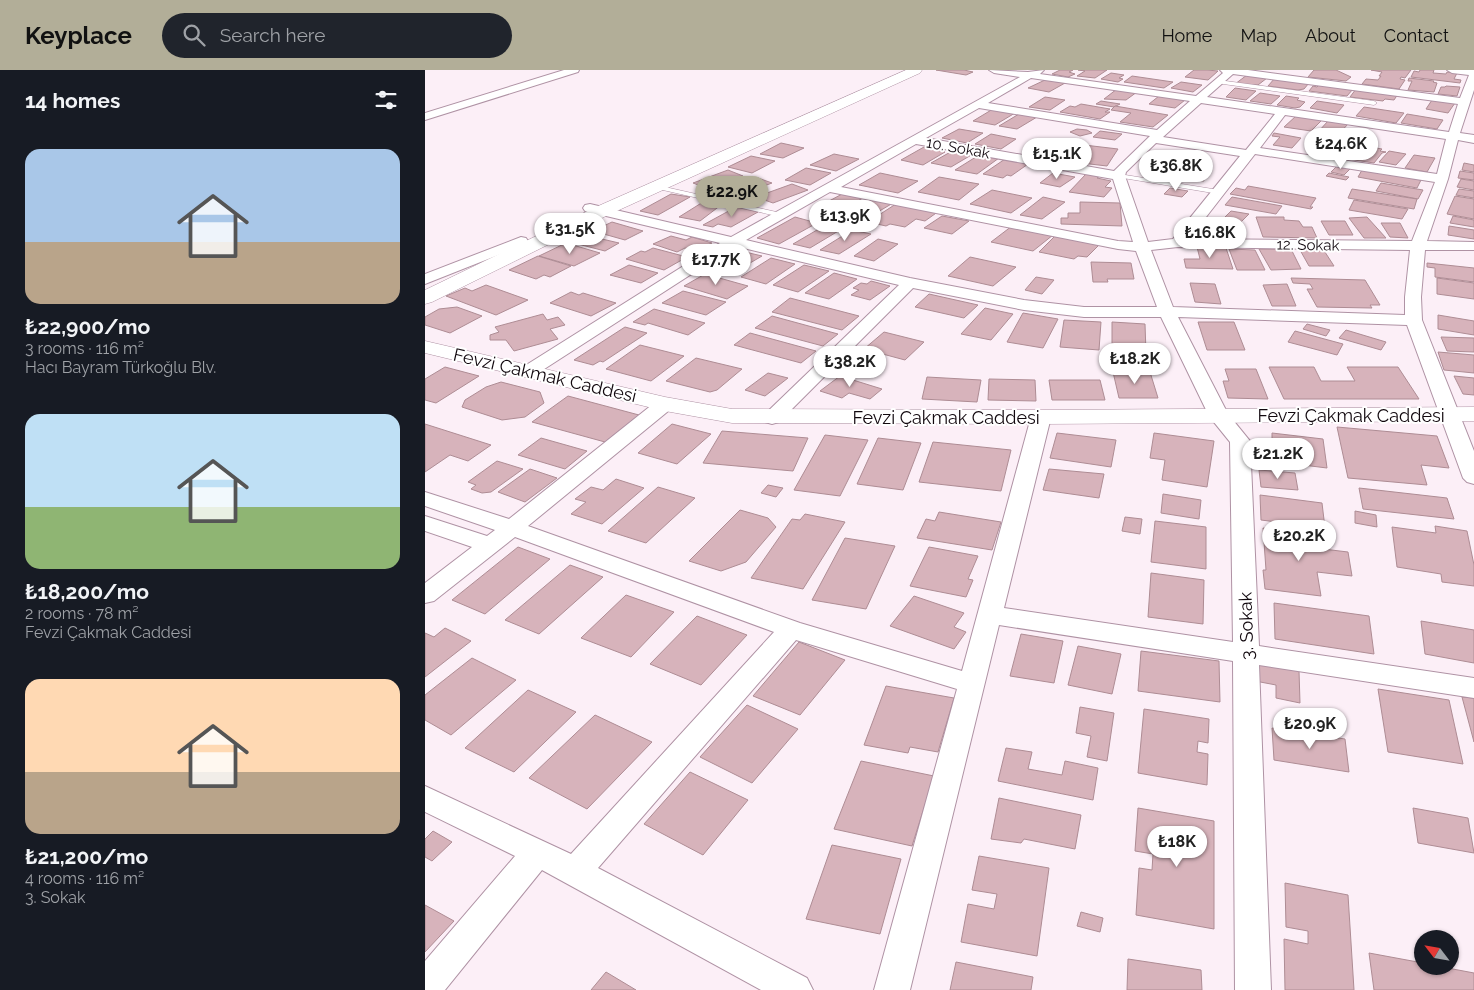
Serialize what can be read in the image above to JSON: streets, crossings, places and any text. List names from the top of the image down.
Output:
{
  "streets": {
    "street": [
      "10. Sokak",
      "12. Sokak",
      "Fevzi Çakmak Caddesi",
      "3. Sokak"
    ]
  },
  "crossings": [
    ["10. Sokak", "3. Sokak"],
    ["12. Sokak", "3. Sokak"],
    ["Fevzi Çakmak Caddesi", "3. Sokak"]
  ],
  "north": "top left",
  "page": {
    "header": "Keyplace",
    "search": "Search here",
    "nav": [
      "Home",
      "Map",
      "About",
      "Contact"
    ],
    "heading": "14 homes",
    "price": [
      "₺24.6K",
      "₺15.1K",
      "₺36.8K",
      "₺22.9K",
      "₺13.9K",
      "₺31.5K",
      "₺16.8K",
      "₺17.7K",
      "₺18.2K",
      "₺38.2K",
      "₺21.2K",
      "₺20.2K",
      "₺20.9K",
      "₺18K"
    ],
    "list": [
      {
        "name": "₺22,900/mo",
        "note": "3 rooms · 116 m² · Hacı Bayram Türkoğlu Blv."
      },
      {
        "name": "₺18,200/mo",
        "note": "2 rooms · 78 m² · Fevzi Çakmak Caddesi"
      },
      {
        "name": "₺21,200/mo",
        "note": "4 rooms · 116 m² · 3. Sokak"
      }
    ]
  }
}
